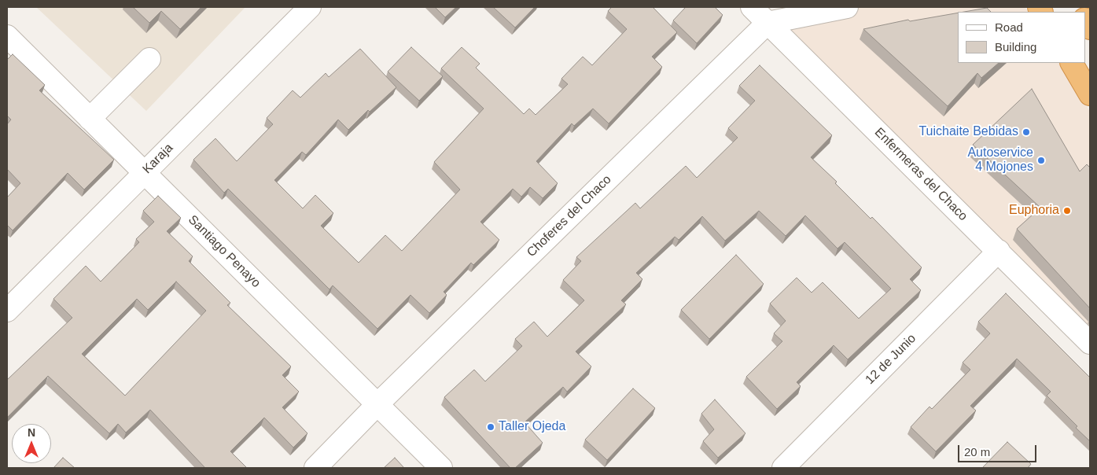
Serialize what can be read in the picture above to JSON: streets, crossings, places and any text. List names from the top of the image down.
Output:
{
  "streets": {
    "street": [
      "Karaja",
      "Enfermeras del Chaco",
      "Choferes del Chaco",
      "Santiago Penayo",
      "12 de Junio"
    ]
  },
  "crossings": [
    ["Karaja", "Santiago Penayo"],
    ["Enfermeras del Chaco", "Choferes del Chaco"],
    ["Enfermeras del Chaco", "12 de Junio"],
    ["Choferes del Chaco", "Santiago Penayo"]
  ],
  "places": [
    "Tuichaite Bebidas",
    "Autoservice 4 Mojones",
    "Euphoria",
    "Taller Ojeda"
  ],
  "legend": ["Road", "Building"],
  "scale_bar": "20 m",
  "north": "top"
}
